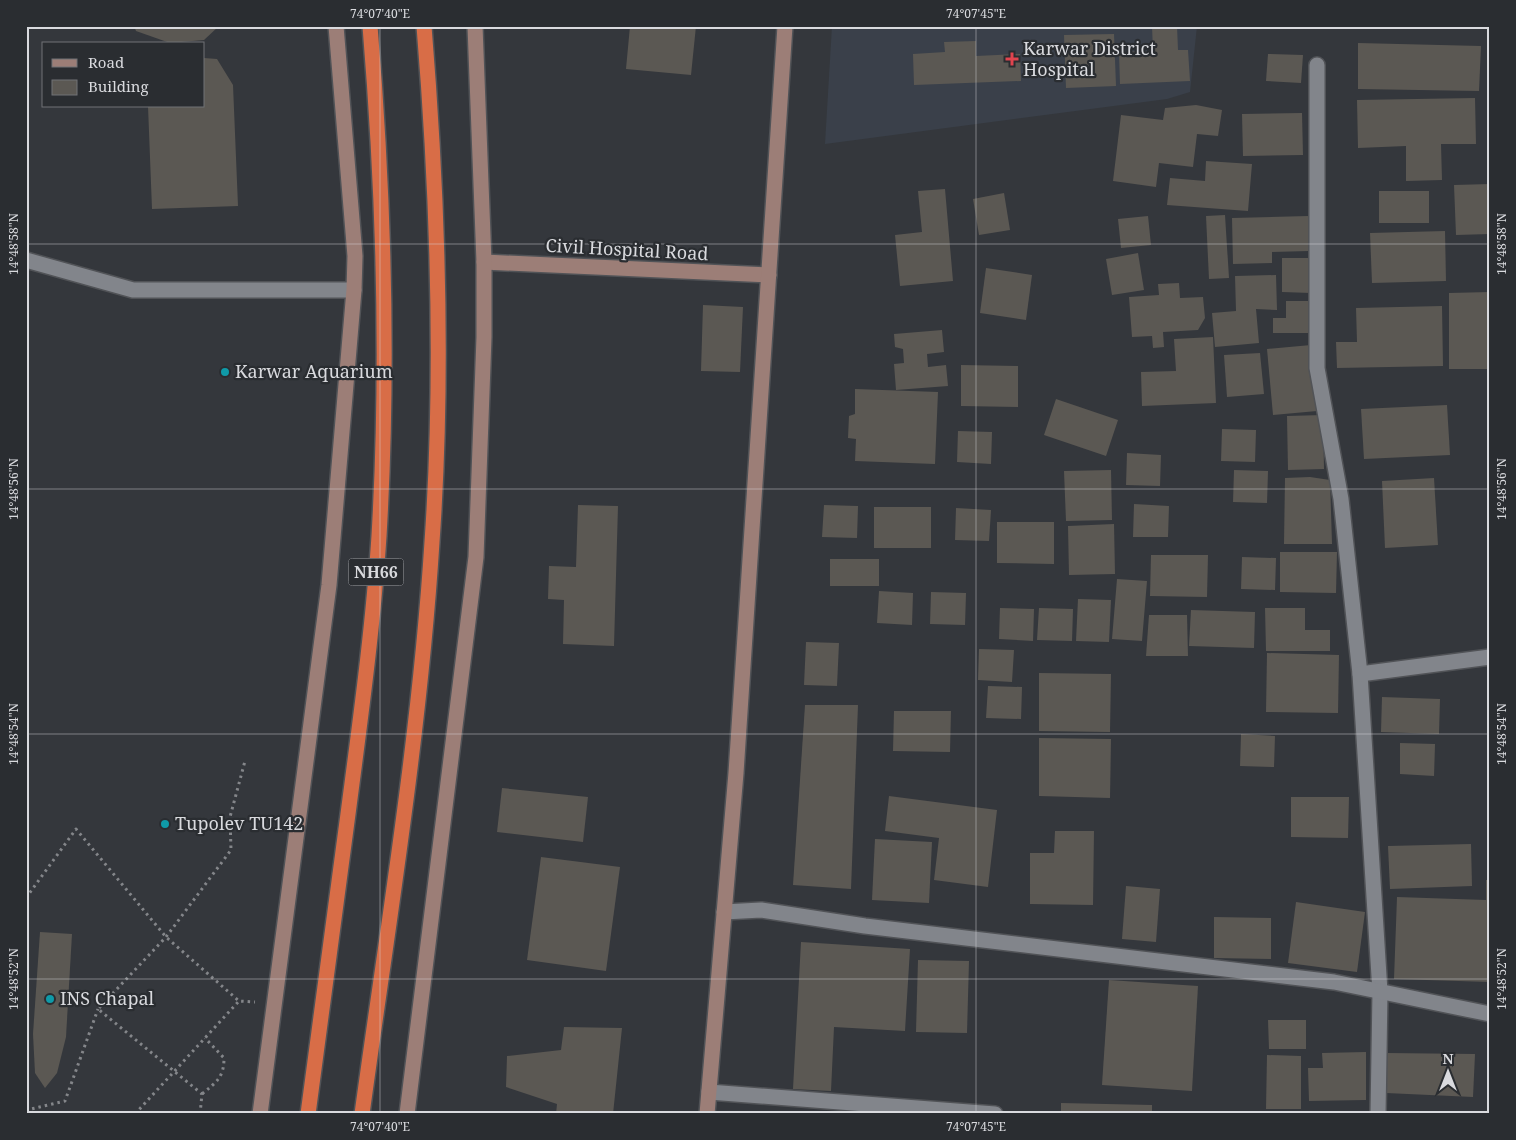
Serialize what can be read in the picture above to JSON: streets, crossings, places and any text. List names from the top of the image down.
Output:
{
  "streets": {
    "highway": ["NH66"],
    "street": ["Civil Hospital Road"]
  },
  "places": {
    "health": ["Karwar District Hospital"],
    "other": ["Karwar Aquarium", "Tupolev TU142", "INS Chapal"]
  },
  "legend": ["Road", "Building"],
  "north": "top",
  "coordinates": [
    "74°07'40\"E",
    "74°07'45\"E",
    "14°48'58\"N",
    "14°48'56\"N",
    "14°48'54\"N",
    "14°48'52\"N"
  ]
}
